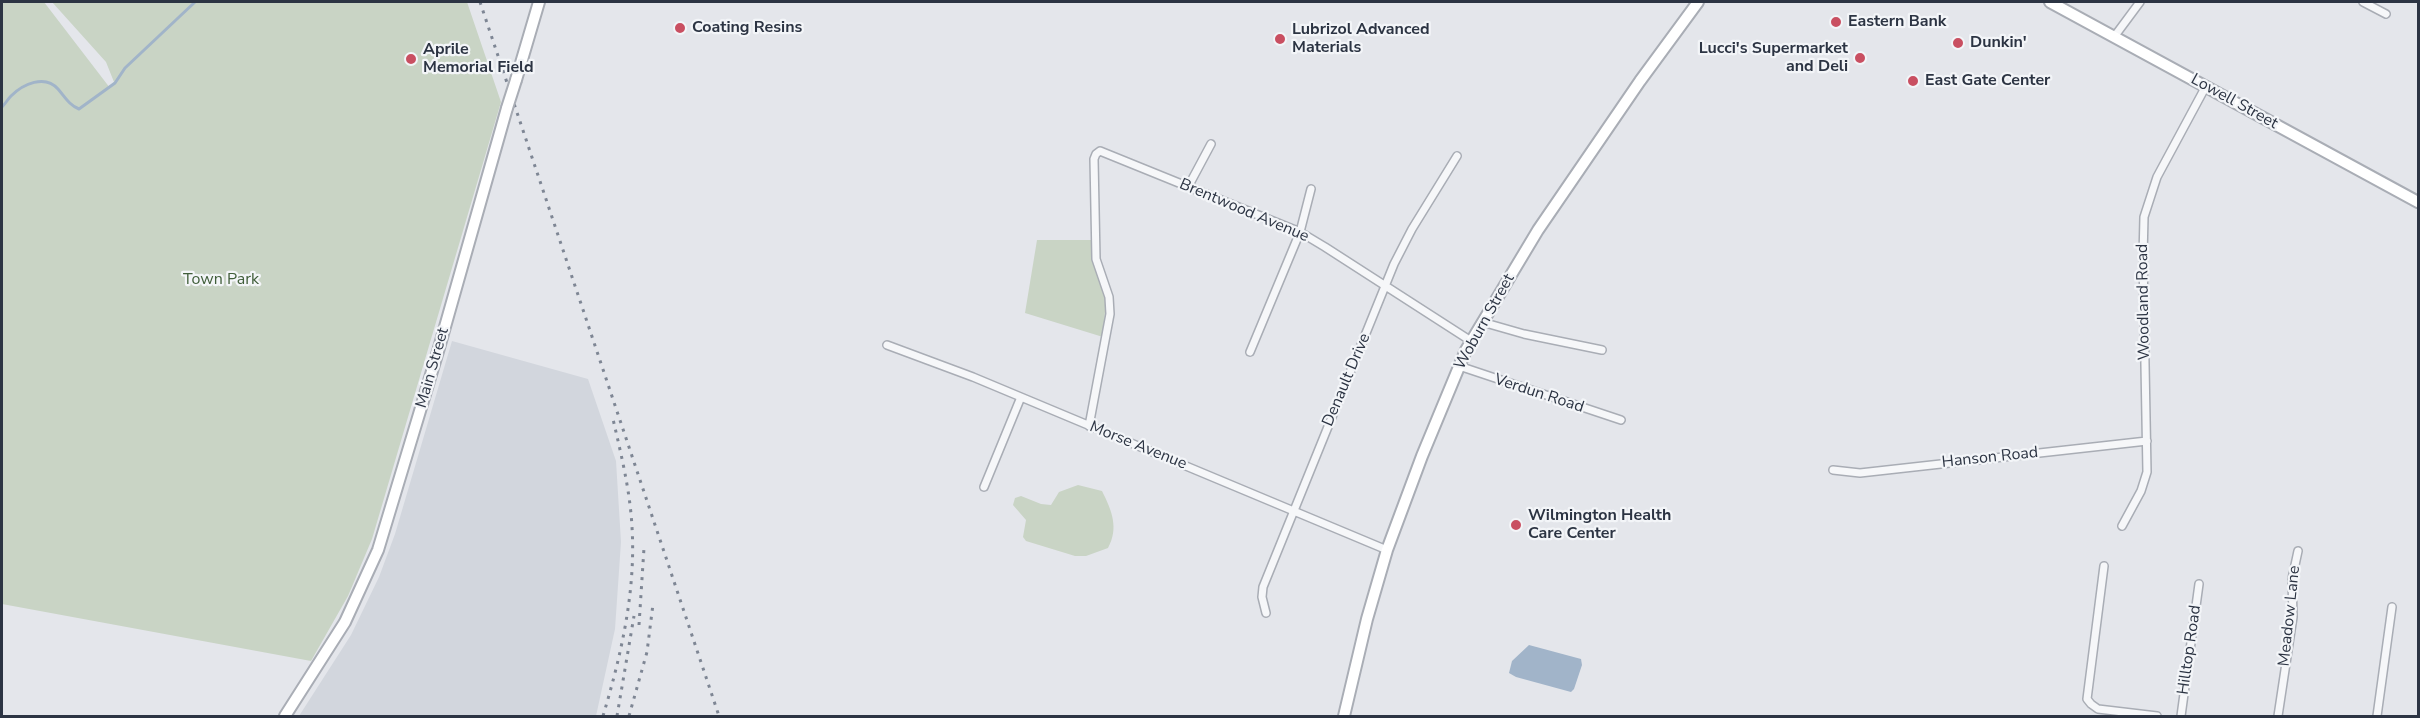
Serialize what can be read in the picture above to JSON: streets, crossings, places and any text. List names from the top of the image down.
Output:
{
  "streets": {
    "main road": ["Lowell Street", "Woburn Street", "Main Street"],
    "street": [
      "Brentwood Avenue",
      "Woodland Road",
      "Denault Drive",
      "Verdun Road",
      "Morse Avenue",
      "Hanson Road",
      "Meadow Lane",
      "Hilltop Road"
    ]
  },
  "crossings": [
    ["Lowell Street", "Woodland Road"],
    ["Brentwood Avenue", "Woburn Street"],
    ["Brentwood Avenue", "Denault Drive"],
    ["Brentwood Avenue", "Morse Avenue"],
    ["Woodland Road", "Hanson Road"],
    ["Woburn Street", "Verdun Road"],
    ["Woburn Street", "Morse Avenue"],
    ["Denault Drive", "Morse Avenue"]
  ],
  "parks": ["Town Park"],
  "places": [
    "Eastern Bank",
    "Coating Resins",
    "Lubrizol Advanced Materials",
    "Dunkin'",
    "Lucci's Supermarket and Deli",
    "Aprile Memorial Field",
    "East Gate Center",
    "Wilmington Health Care Center"
  ]
}
